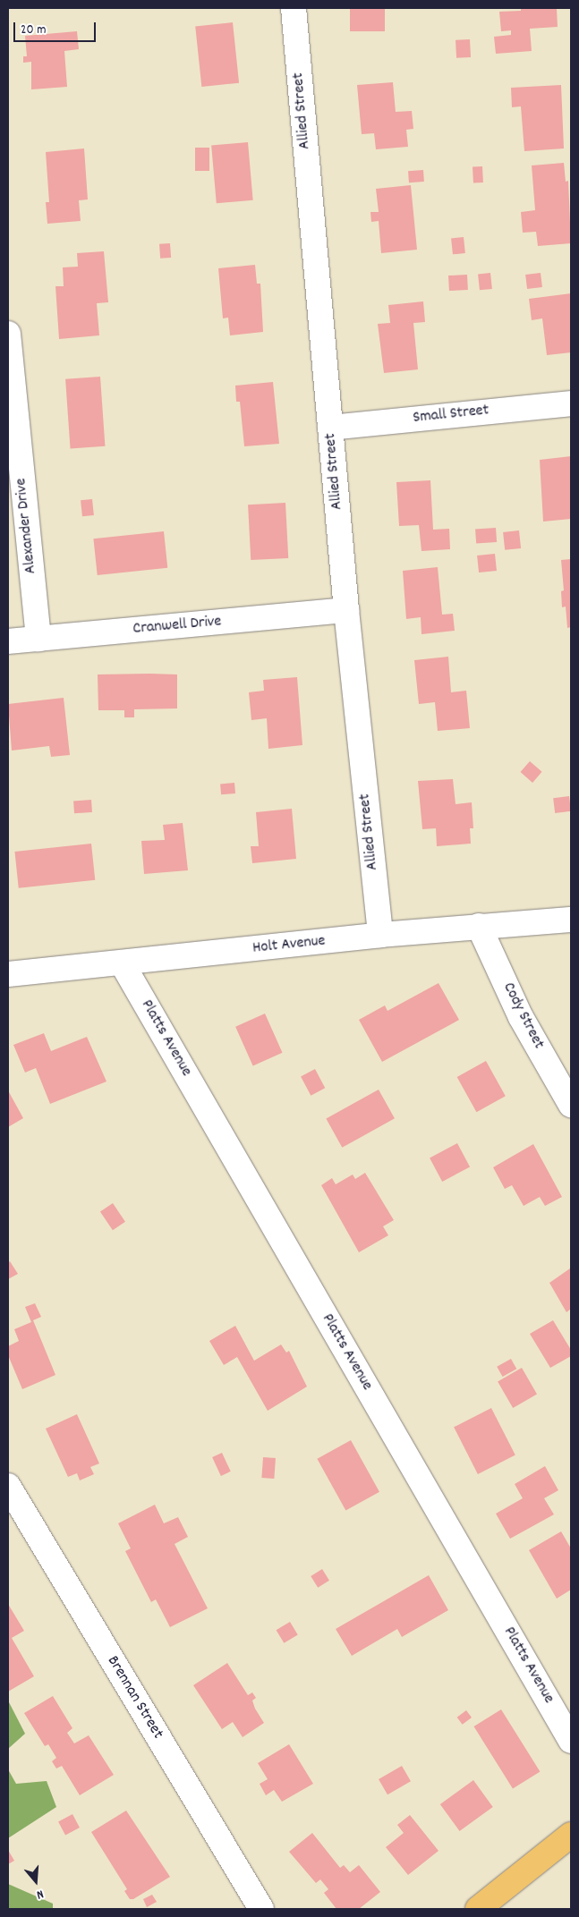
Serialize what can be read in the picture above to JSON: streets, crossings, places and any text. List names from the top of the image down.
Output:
{
  "streets": {
    "street": [
      "Allied Street",
      "Small Street",
      "Alexander Drive",
      "Cranwell Drive",
      "Holt Avenue",
      "Cody Street",
      "Platts Avenue",
      "Brennan Street"
    ]
  },
  "crossings": [
    ["Allied Street", "Small Street"],
    ["Allied Street", "Cranwell Drive"],
    ["Allied Street", "Holt Avenue"],
    ["Alexander Drive", "Cranwell Drive"],
    ["Holt Avenue", "Cody Street"],
    ["Holt Avenue", "Platts Avenue"]
  ],
  "scale_bar": "20 m",
  "north": "bottom"
}
